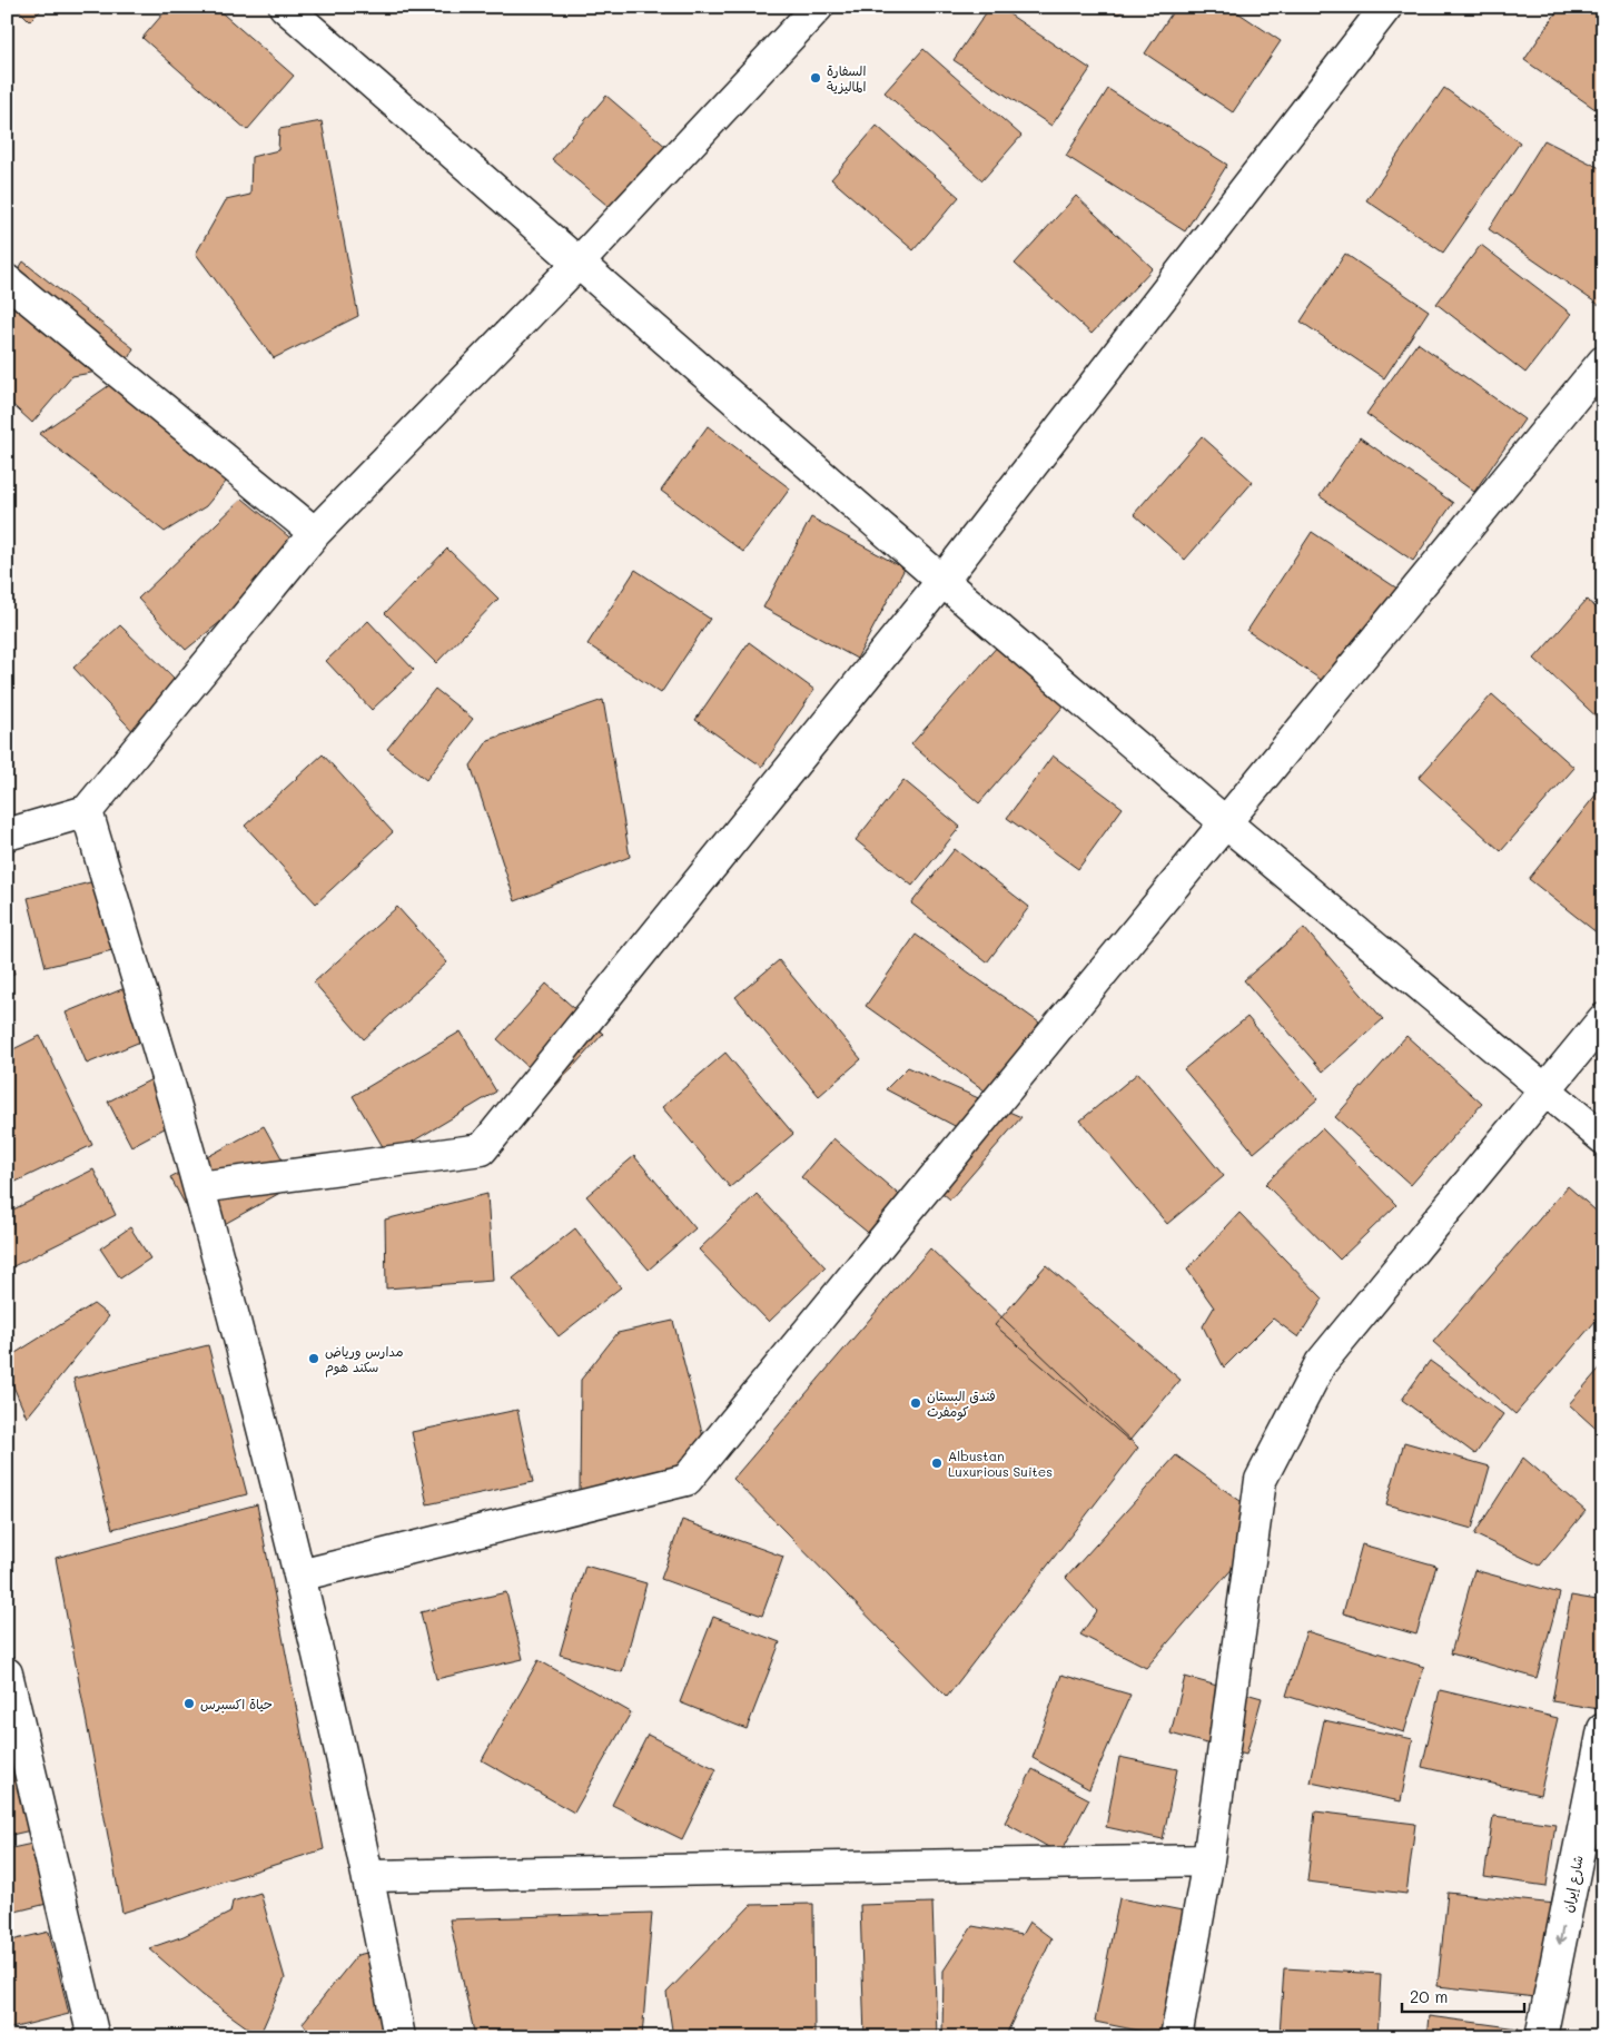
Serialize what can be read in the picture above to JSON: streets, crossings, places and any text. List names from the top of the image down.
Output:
{
  "streets": {
    "street": ["شارع إيران"]
  },
  "one_way": ["شارع إيران"],
  "places": [
    "السفارة الماليزية",
    "مدارس ورياض سكند هوم",
    "فندق البستان كومفرت",
    "Albustan Luxurious Suites",
    "حياة اكسبرس"
  ],
  "scale_bar": "20 m"
}
